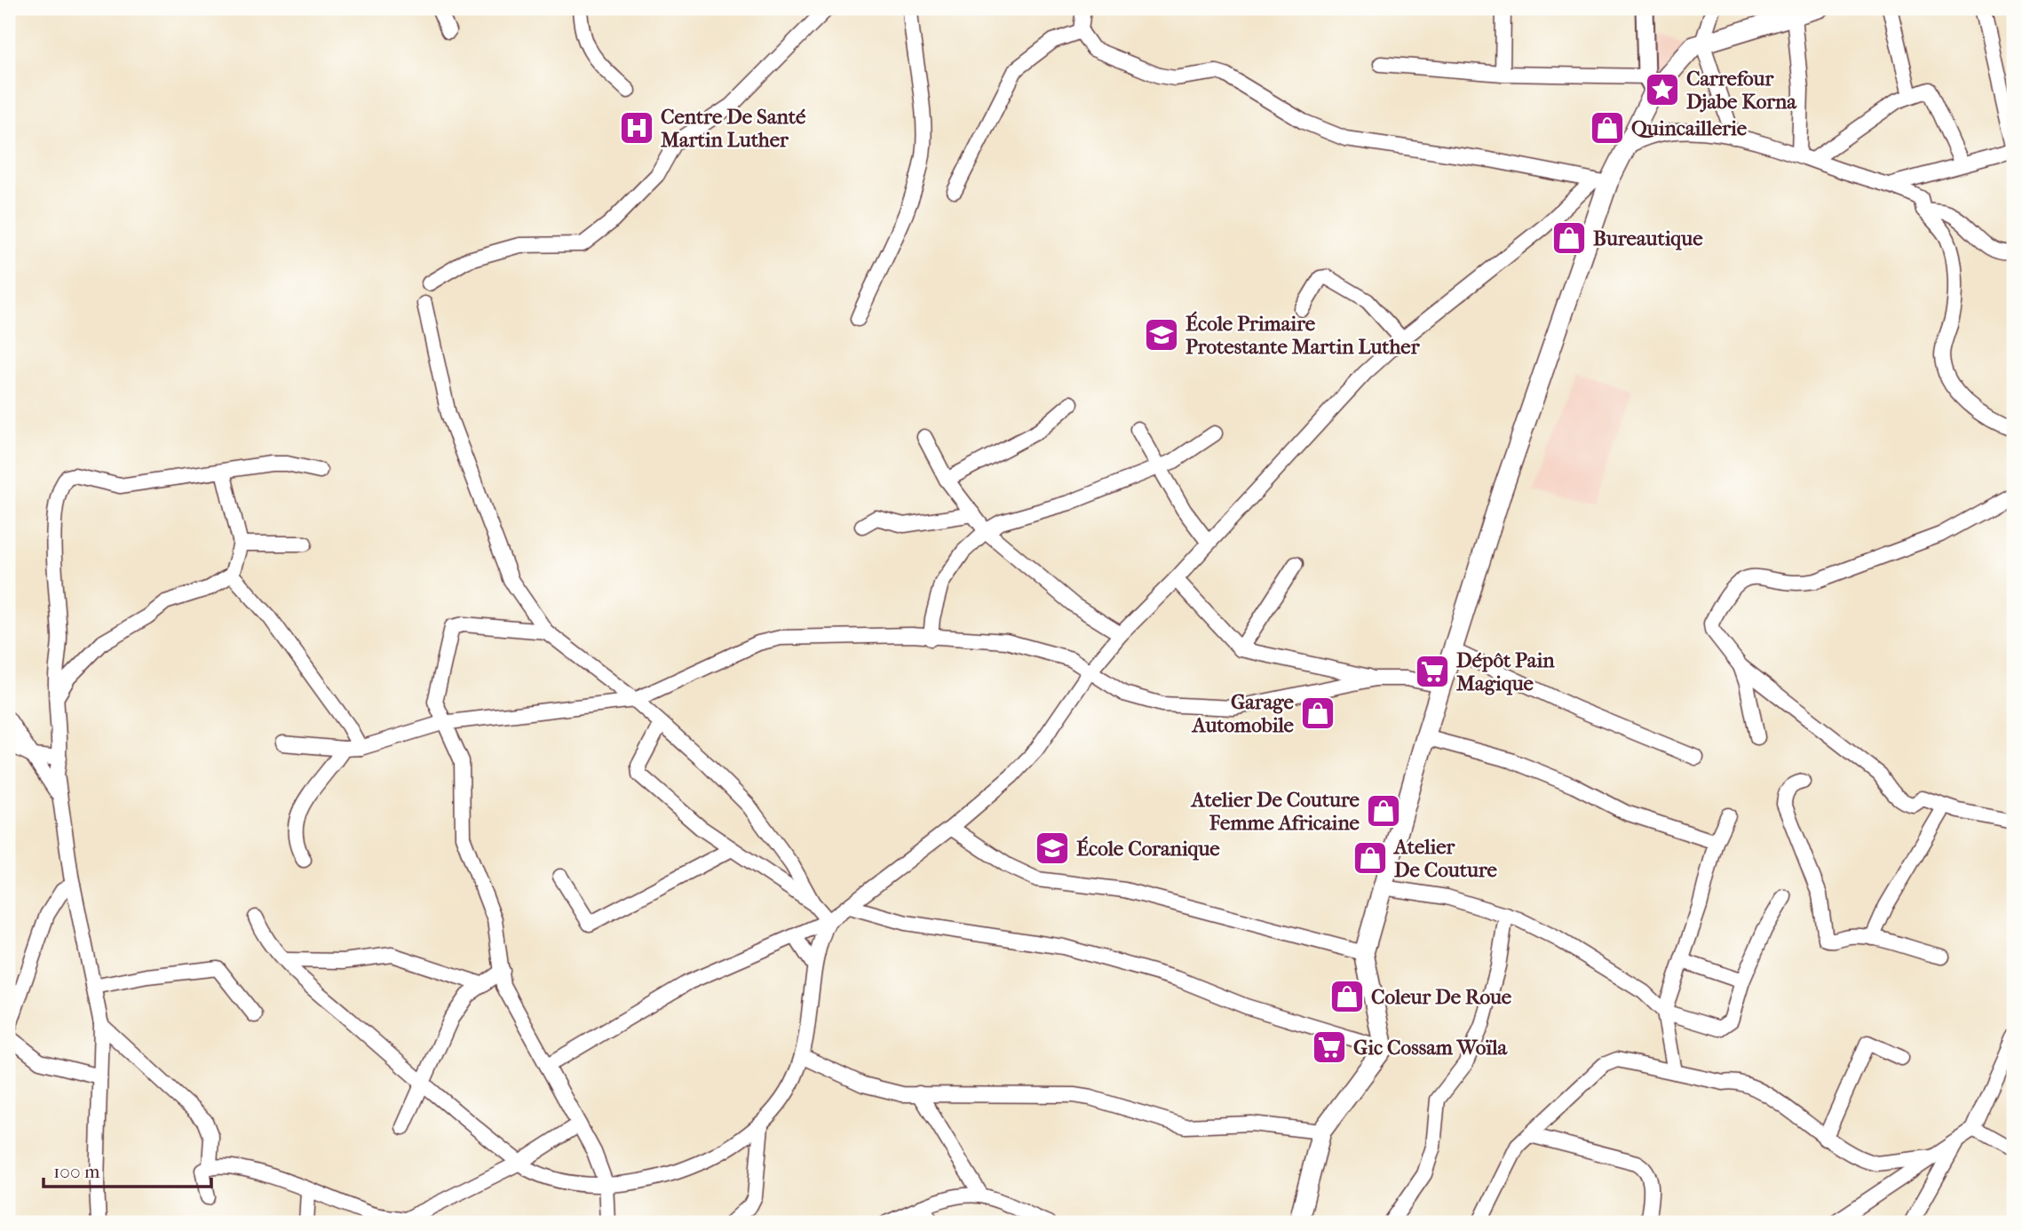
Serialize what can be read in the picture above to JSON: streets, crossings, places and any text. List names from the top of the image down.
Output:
{
  "places": {
    "place": ["Carrefour Djabe Korna"],
    "hospital": ["Centre De Santé Martin Luther"],
    "shop": [
      "Quincaillerie",
      "Bureautique",
      "Garage Automobile",
      "Atelier De Couture Femme Africaine",
      "Atelier De Couture",
      "Coleur De Roue"
    ],
    "school or university": ["École Primaire Protestante Martin Luther", "École Coranique"],
    "supermarket": ["Dépôt Pain Magique", "Gic Cossam Woïla"]
  },
  "scale_bar": "100 m"
}
